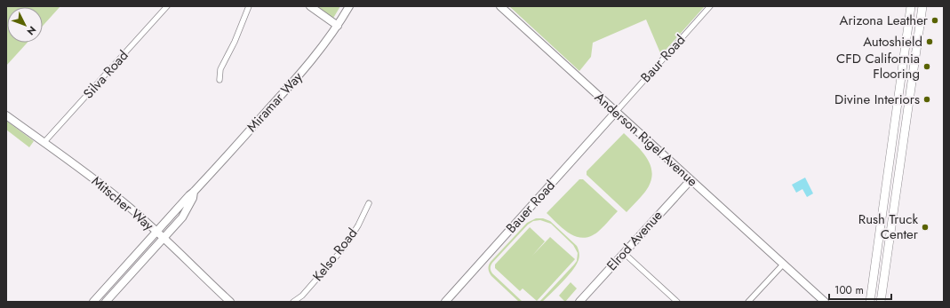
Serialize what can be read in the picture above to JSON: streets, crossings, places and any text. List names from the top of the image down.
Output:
{
  "streets": {
    "street": [
      "Baur Road",
      "Silva Road",
      "Miramar Way",
      "Anderson Rigel Avenue",
      "Mitscher Way",
      "Bauer Road",
      "Elrod Avenue",
      "Kelso Road"
    ]
  },
  "crossings": [
    ["Baur Road", "Anderson Rigel Avenue"],
    ["Baur Road", "Bauer Road"],
    ["Silva Road", "Mitscher Way"],
    ["Miramar Way", "Mitscher Way"],
    ["Anderson Rigel Avenue", "Bauer Road"],
    ["Anderson Rigel Avenue", "Elrod Avenue"]
  ],
  "places": [
    "Arizona Leather",
    "Autoshield",
    "CFD California Flooring",
    "Divine Interiors",
    "Rush Truck Center"
  ],
  "scale_bar": "100 m",
  "north": "bottom right"
}
